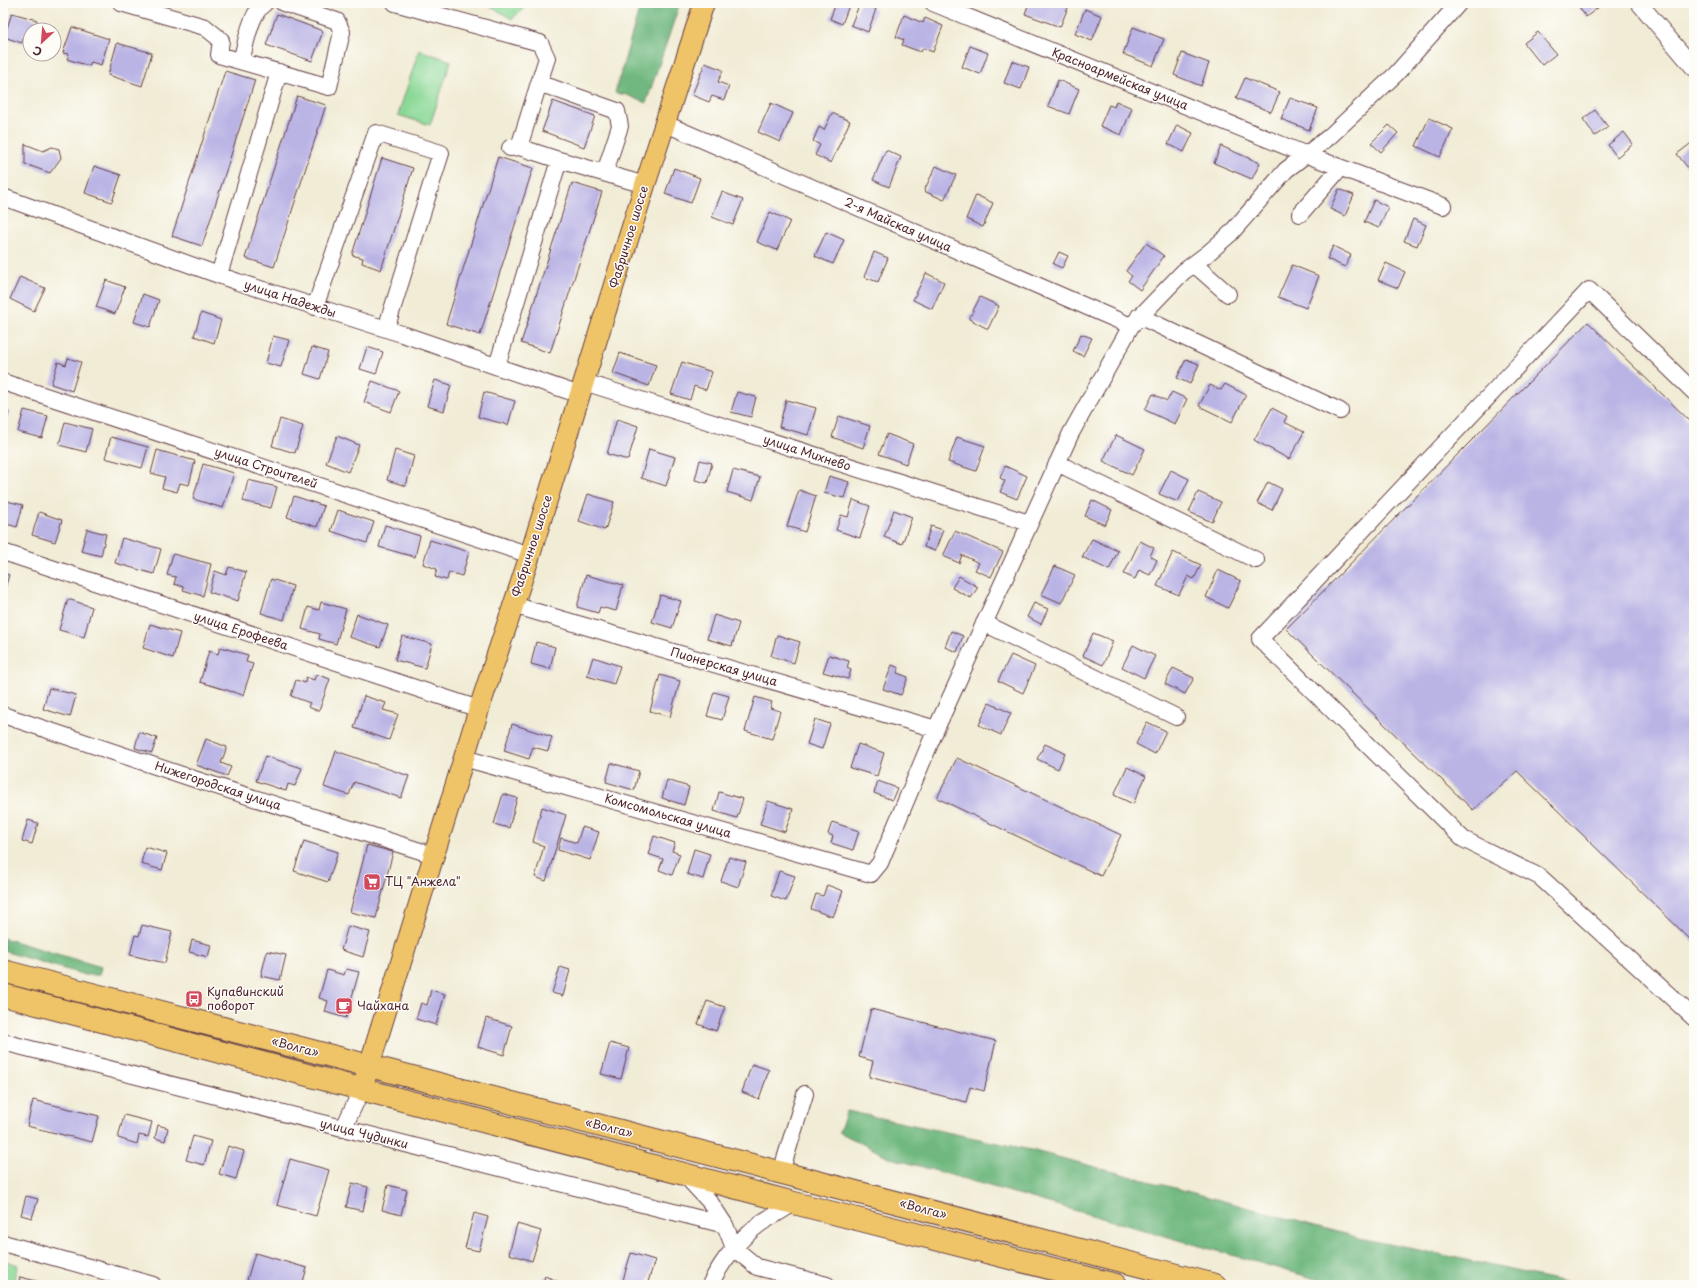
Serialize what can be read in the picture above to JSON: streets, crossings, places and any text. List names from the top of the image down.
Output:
{
  "streets": {
    "highway": ["«Волга»"],
    "main road": ["Фабричное шоссе"],
    "street": [
      "Красноармейская улица",
      "2-я Майская улица",
      "улица Надежды",
      "улица Михнево",
      "улица Строителей",
      "улица Ерофеева",
      "Пионерская улица",
      "Нижегородская улица",
      "Комсомольская улица",
      "улица Чудинки"
    ]
  },
  "crossings": [
    ["2-я Майская улица", "Фабричное шоссе"],
    ["Фабричное шоссе", "улица Надежды"],
    ["Фабричное шоссе", "улица Михнево"],
    ["Фабричное шоссе", "улица Строителей"],
    ["Фабричное шоссе", "улица Ерофеева"],
    ["Фабричное шоссе", "Пионерская улица"],
    ["Фабричное шоссе", "Нижегородская улица"],
    ["Фабричное шоссе", "Комсомольская улица"],
    ["Фабричное шоссе", "«Волга»"],
    ["улица Надежды", "улица Михнево"],
    ["Пионерская улица", "Комсомольская улица"]
  ],
  "places": {
    "supermarket": ["ТЦ \"Анжела\""],
    "bus stop": ["Купавинский поворот"],
    "cafe": ["Чайхана"]
  },
  "north": "bottom left"
}
